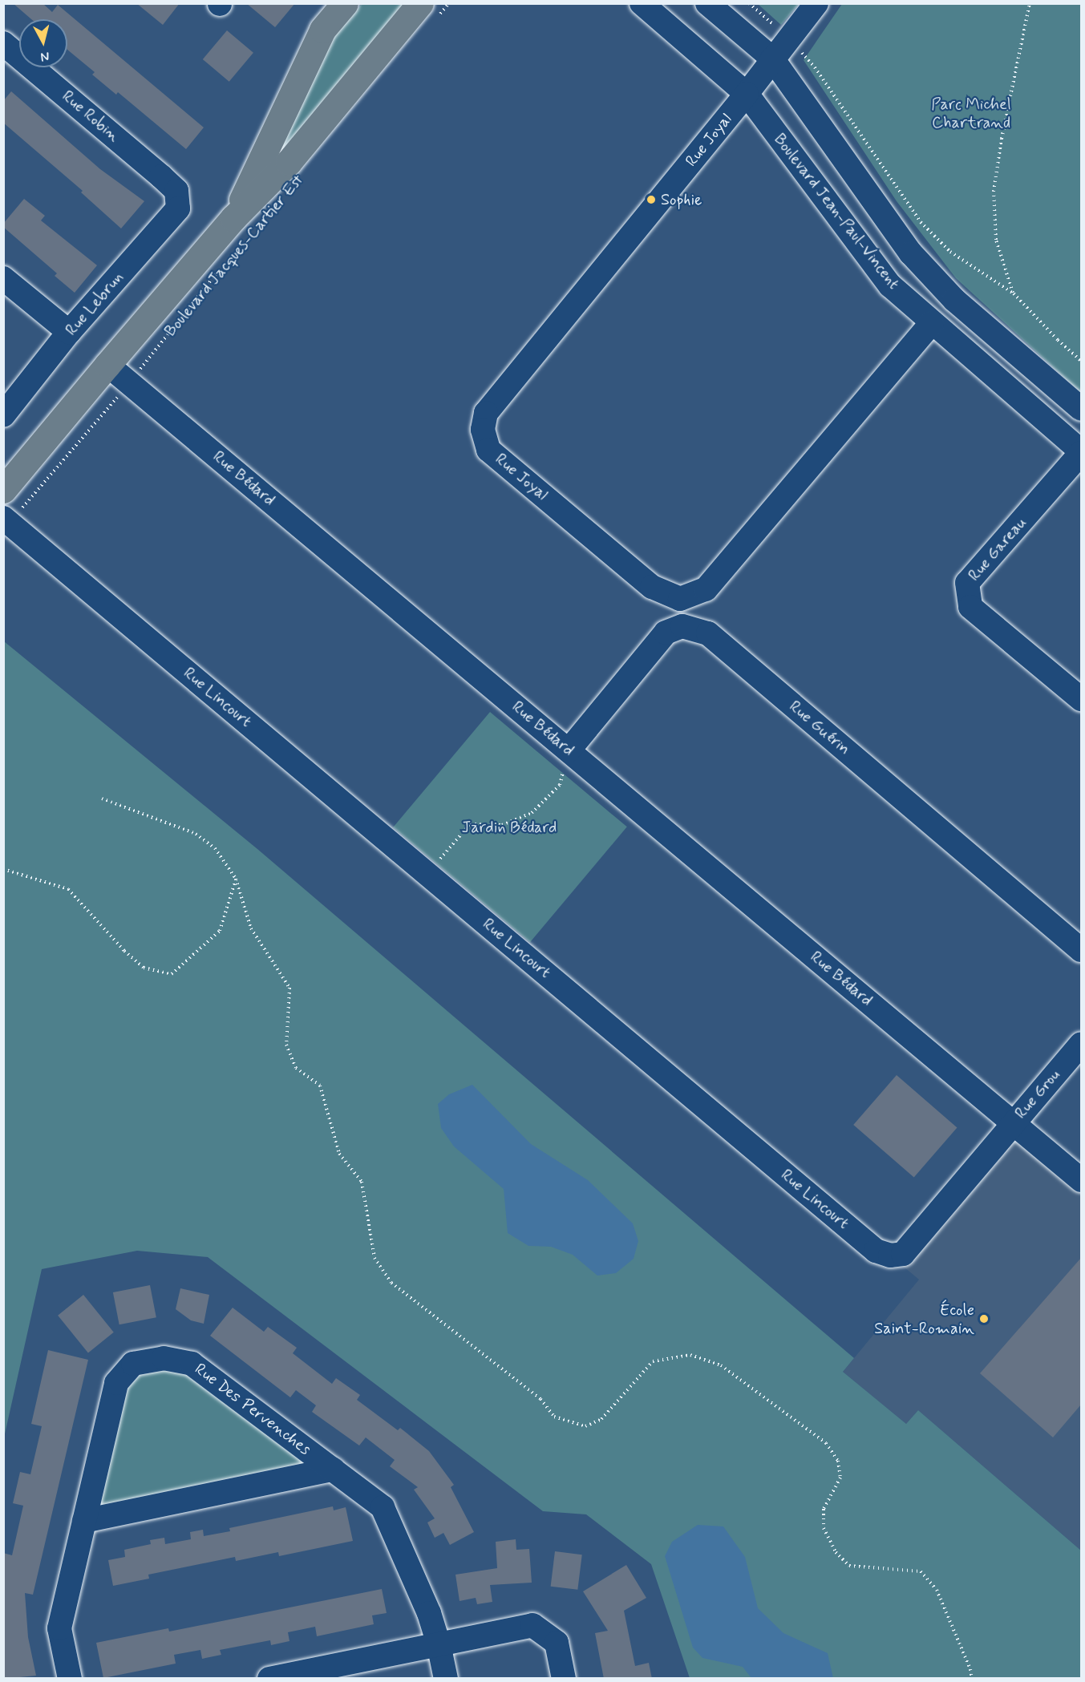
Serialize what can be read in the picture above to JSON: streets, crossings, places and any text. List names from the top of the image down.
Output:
{
  "streets": {
    "main road": ["Boulevard Jacques-Cartier Est"],
    "street": [
      "Rue Robin",
      "Rue Joyal",
      "Boulevard Jean-Paul-Vincent",
      "Rue Lebrun",
      "Rue Bédard",
      "Rue Gareau",
      "Rue Lincourt",
      "Rue Guérin",
      "Rue Grou",
      "Rue Des Pervenches"
    ]
  },
  "crossings": [
    ["Rue Robin", "Rue Lebrun"],
    ["Rue Joyal", "Boulevard Jean-Paul-Vincent"],
    ["Boulevard Jean-Paul-Vincent", "Rue Gareau"],
    ["Boulevard Jacques-Cartier Est", "Rue Bédard"],
    ["Boulevard Jacques-Cartier Est", "Rue Lincourt"],
    ["Rue Bédard", "Rue Lincourt"],
    ["Rue Bédard", "Rue Guérin"],
    ["Rue Bédard", "Rue Grou"],
    ["Rue Lincourt", "Rue Grou"]
  ],
  "parks": ["Parc Michel Chartrand", "Jardin Bédard"],
  "places": ["Sophie", "École Saint-Romain"],
  "north": "bottom"
}
